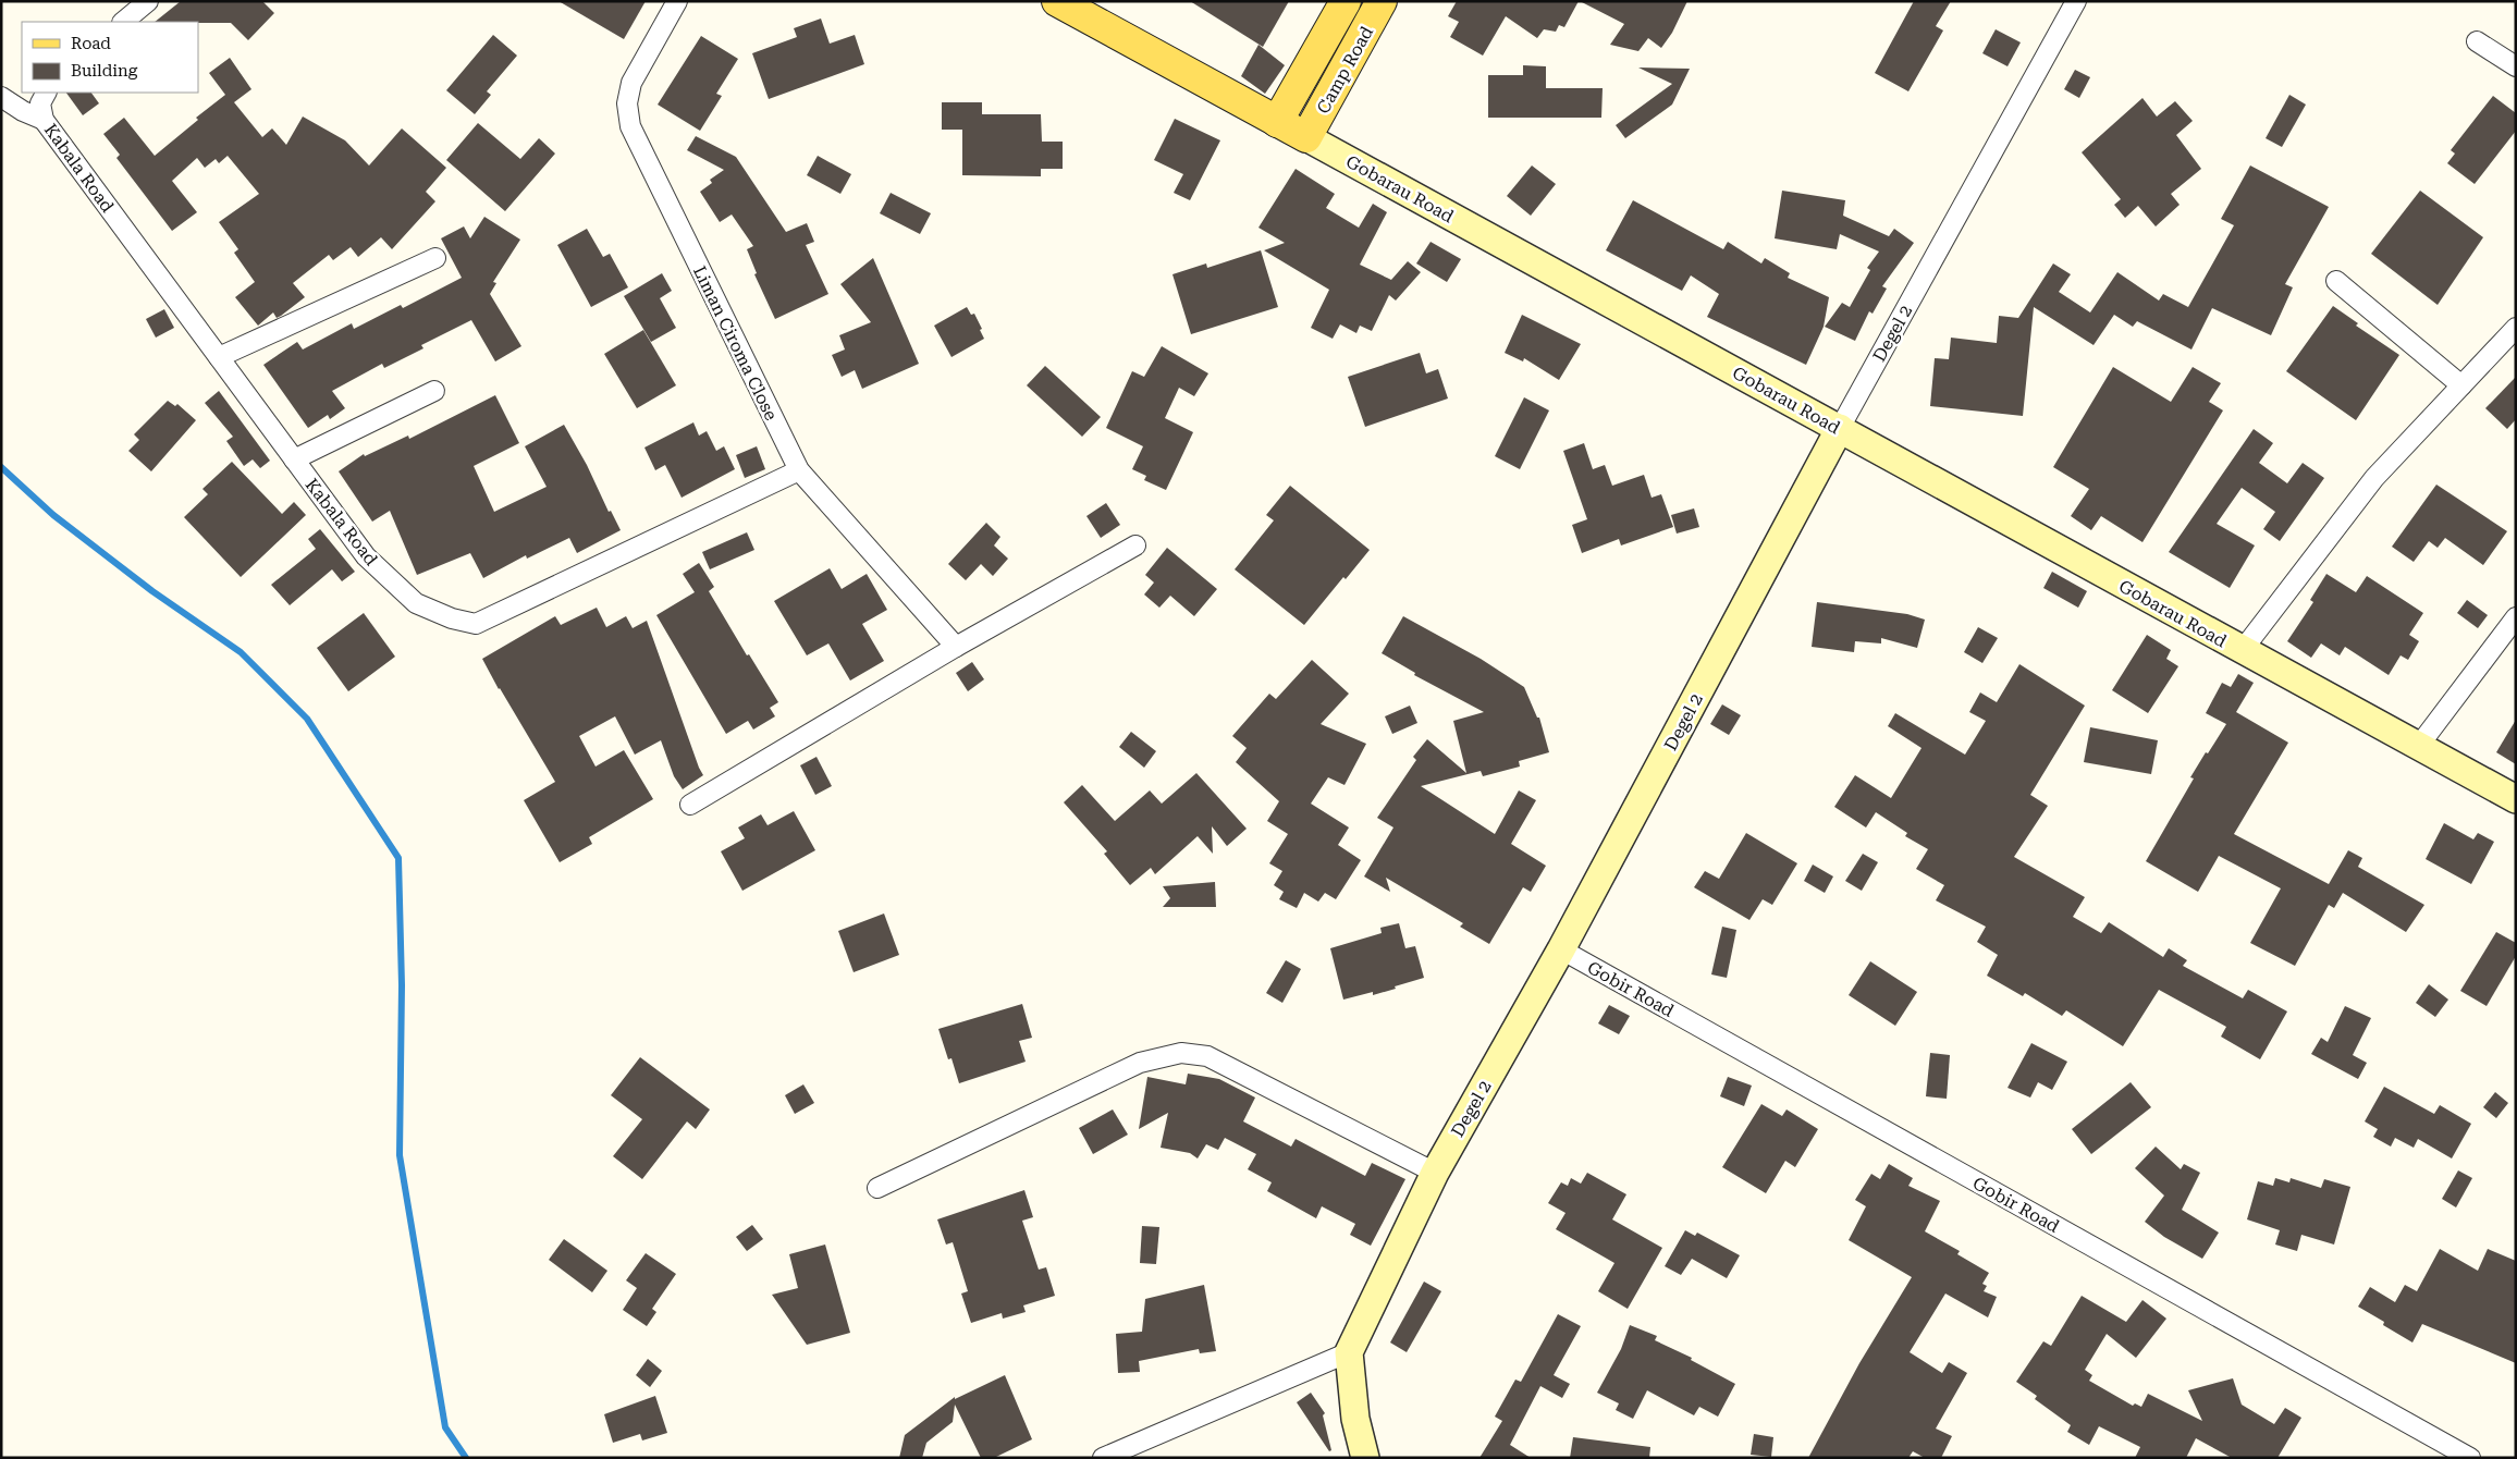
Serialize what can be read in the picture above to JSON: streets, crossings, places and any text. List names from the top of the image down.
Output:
{
  "streets": {
    "main road": ["Camp Road", "Gobarau Road"],
    "street": [
      "Kabala Road",
      "Degel 2",
      "Liman Ciroma Close",
      "Gobir Road"
    ]
  },
  "crossings": [
    ["Camp Road", "Gobarau Road"],
    ["Kabala Road", "Liman Ciroma Close"],
    ["Gobarau Road", "Degel 2"],
    ["Degel 2", "Gobir Road"]
  ],
  "legend": ["Road", "Building"]
}
